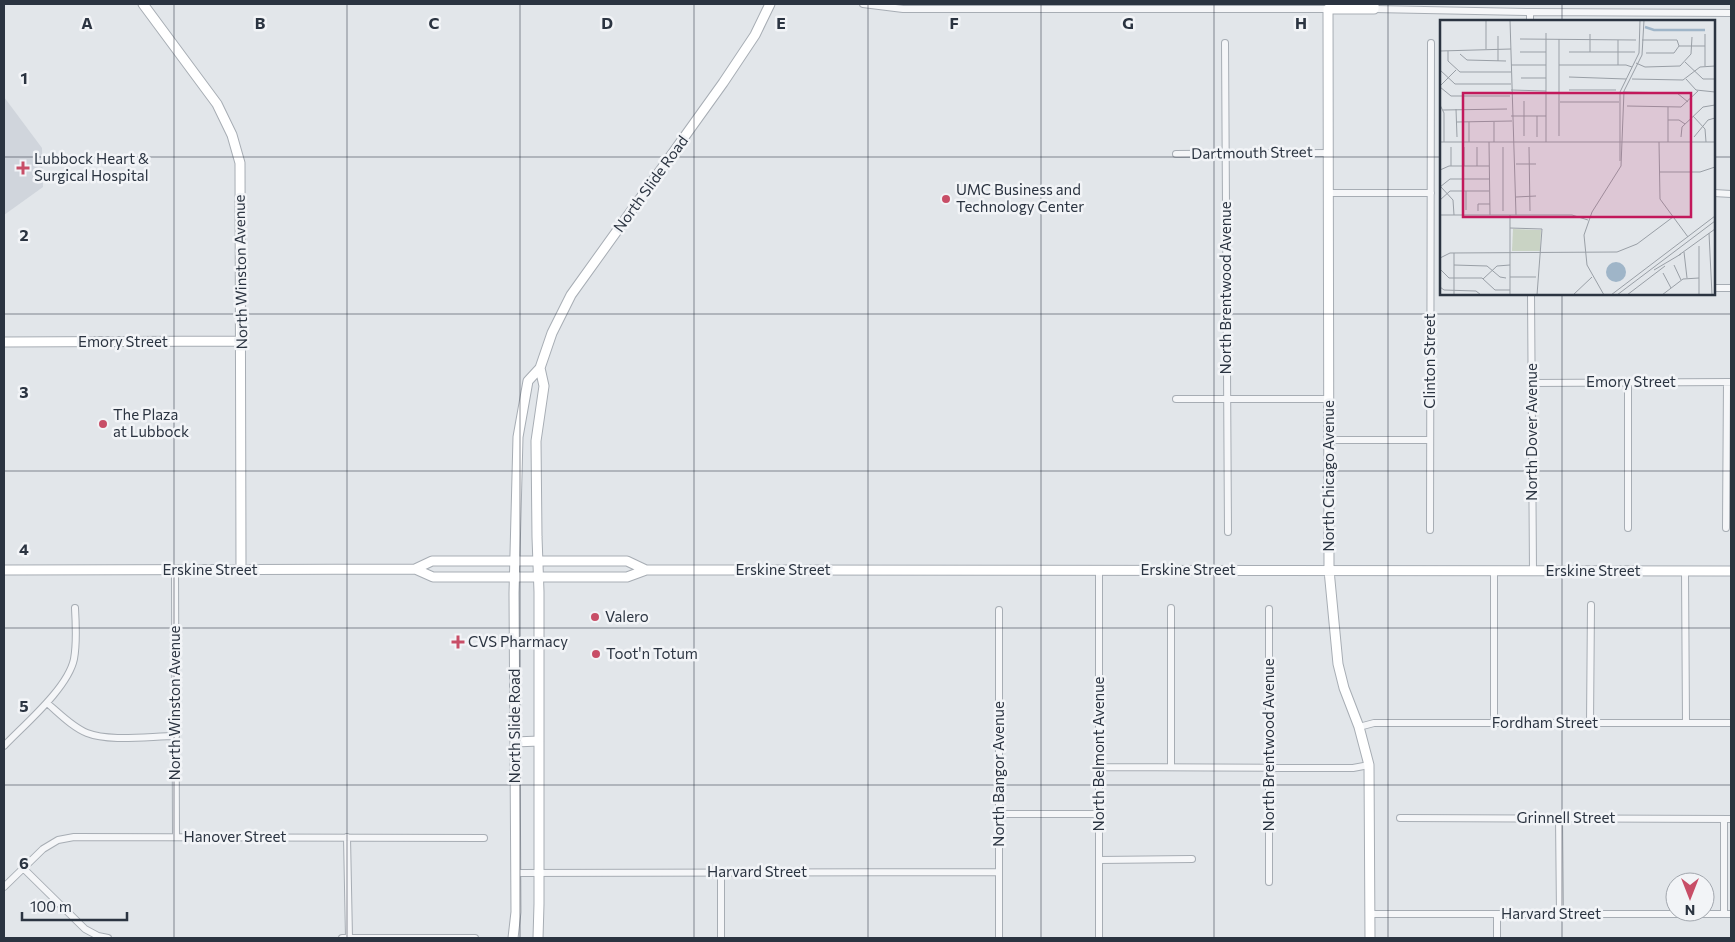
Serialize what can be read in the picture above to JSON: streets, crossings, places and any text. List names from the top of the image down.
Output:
{
  "streets": {
    "main road": [
      "North Slide Road",
      "North Winston Avenue",
      "Emory Street",
      "North Chicago Avenue",
      "Erskine Street"
    ],
    "street": [
      "Dartmouth Street",
      "North Brentwood Avenue",
      "Clinton Street",
      "North Dover Avenue",
      "Fordham Street",
      "North Belmont Avenue",
      "North Bangor Avenue",
      "Grinnell Street",
      "Hanover Street",
      "Harvard Street"
    ]
  },
  "crossings": [
    ["Dartmouth Street", "North Brentwood Avenue"],
    ["Dartmouth Street", "North Chicago Avenue"],
    ["North Slide Road", "Erskine Street"],
    ["North Slide Road", "Harvard Street"],
    ["North Winston Avenue", "Emory Street"],
    ["North Winston Avenue", "Erskine Street"],
    ["North Winston Avenue", "Hanover Street"],
    ["Emory Street", "North Dover Avenue"],
    ["North Dover Avenue", "Erskine Street"],
    ["North Chicago Avenue", "Erskine Street"],
    ["North Chicago Avenue", "Fordham Street"],
    ["North Chicago Avenue", "Harvard Street"],
    ["Erskine Street", "North Belmont Avenue"],
    ["North Bangor Avenue", "Harvard Street"]
  ],
  "places": {
    "health": ["Lubbock Heart & Surgical Hospital", "CVS Pharmacy"],
    "other": [
      "UMC Business and Technology Center",
      "The Plaza at Lubbock",
      "Valero",
      "Toot'n Totum"
    ]
  },
  "scale_bar": "100 m",
  "north": "bottom",
  "grid": {
    "columns": [
      "A",
      "B",
      "C",
      "D",
      "E",
      "F",
      "G",
      "H"
    ],
    "rows": [
      "1",
      "2",
      "3",
      "4",
      "5",
      "6"
    ]
  }
}
